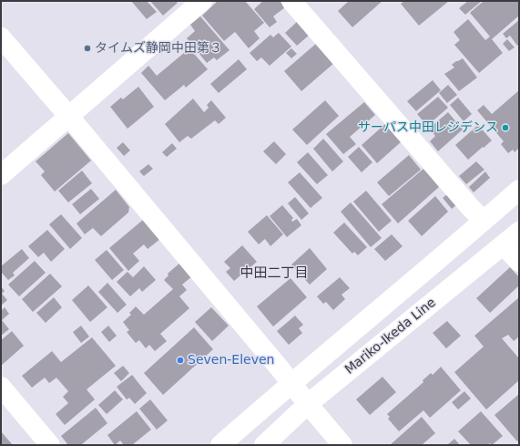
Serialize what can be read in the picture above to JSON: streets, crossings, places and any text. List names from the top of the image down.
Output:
{
  "streets": {
    "street": ["Mariko-Ikeda Line"]
  },
  "districts": ["中田二丁目"],
  "places": ["タイムズ静岡中田第３", "サーパス中田レジデンス", "Seven-Eleven"]
}
